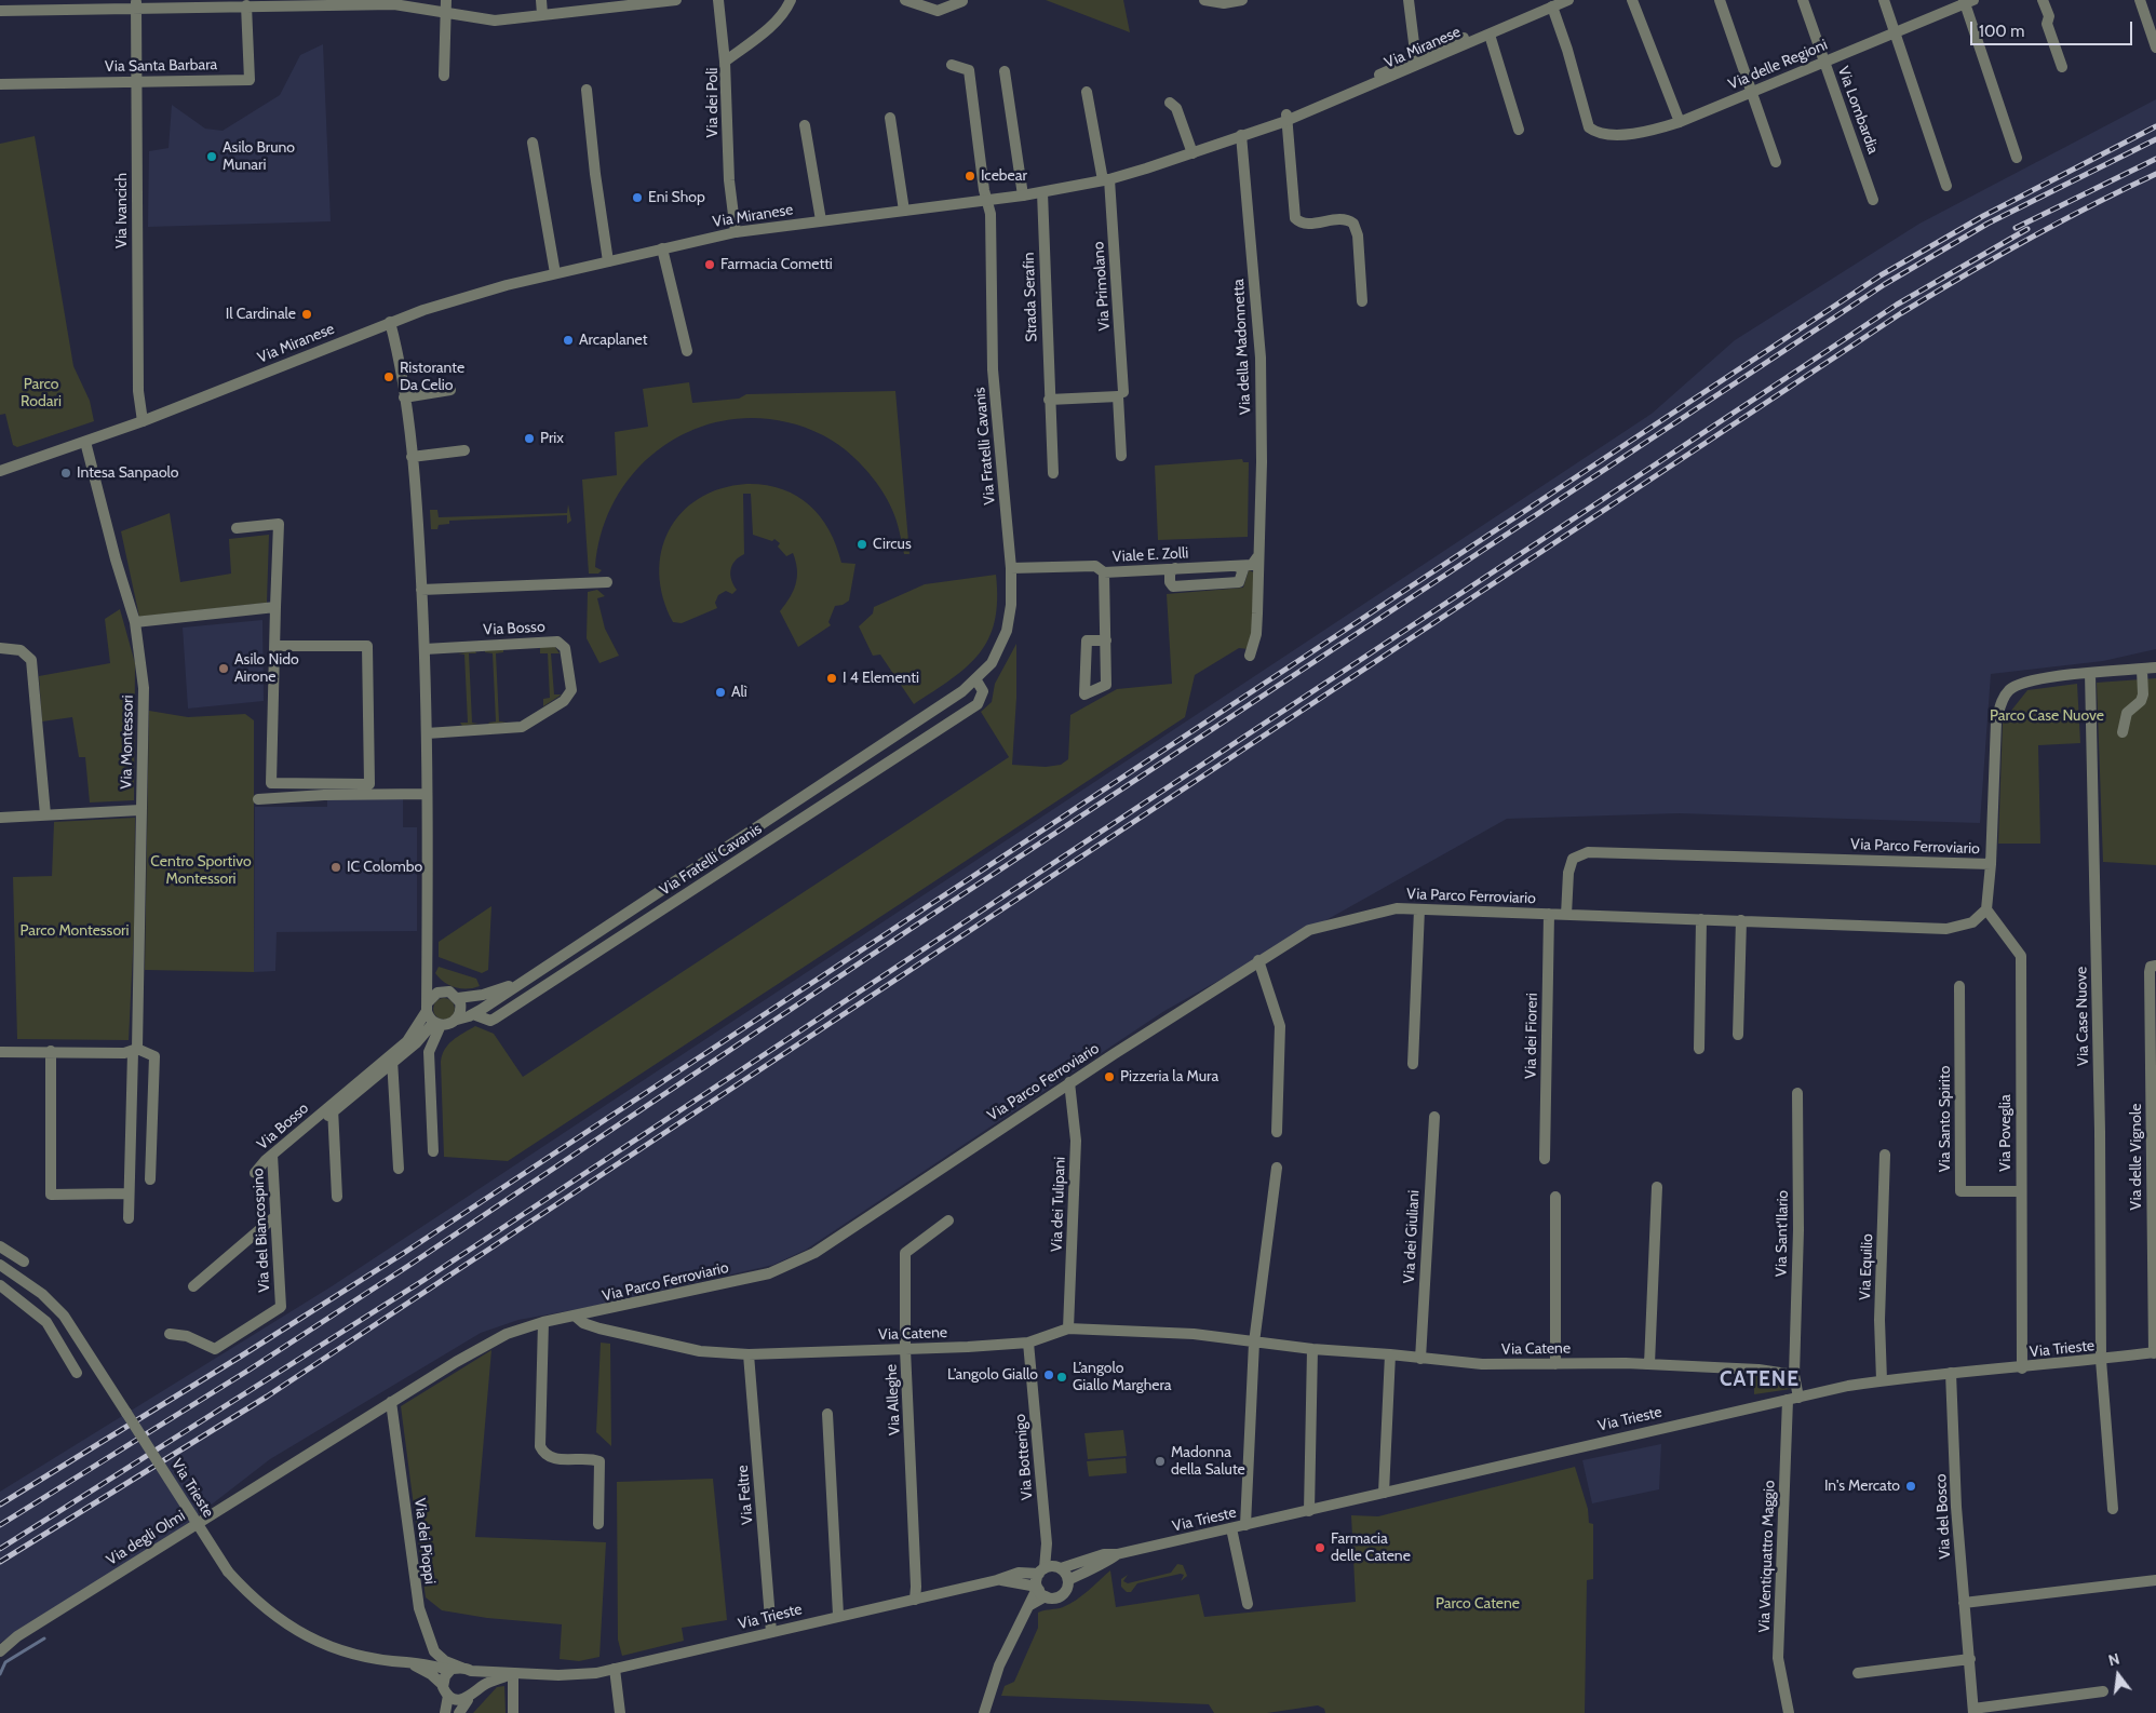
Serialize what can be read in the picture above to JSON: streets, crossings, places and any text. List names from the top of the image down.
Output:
{
  "streets": {
    "street": [
      "Via Miranese",
      "Via delle Regioni",
      "Via Santa Barbara",
      "Via dei Poli",
      "Via Lombardia",
      "Via Ivancich",
      "Via Primolano",
      "Strada Serafin",
      "Via della Madonnetta",
      "Via Fratelli Cavanis",
      "Viale E. Zolli",
      "Via Bosso",
      "Via Montessori",
      "Via Parco Ferroviario",
      "Via Case Nuove",
      "Via dei Fioreri",
      "Via Santo Spirito",
      "Via Poveglia",
      "Via delle Vignole",
      "Via dei Tulipani",
      "Via del Biancospino",
      "Via Sant'Ilario",
      "Via dei Giuliani",
      "Via Equilio",
      "Via Catene",
      "Via Trieste",
      "Via Alleghe",
      "Via Bottenigo",
      "Via Feltre",
      "Via del Bosco",
      "Via degli Olmi",
      "Via dei Pioppi",
      "Via Ventiquattro Maggio"
    ]
  },
  "crossings": [
    ["Via Miranese", "Via delle Regioni"],
    ["Via Miranese", "Via dei Poli"],
    ["Via Miranese", "Via Ivancich"],
    ["Via Miranese", "Via Primolano"],
    ["Via Miranese", "Strada Serafin"],
    ["Via Miranese", "Via della Madonnetta"],
    ["Via Miranese", "Via Fratelli Cavanis"],
    ["Via Miranese", "Via Montessori"],
    ["Via delle Regioni", "Via Lombardia"],
    ["Via Santa Barbara", "Via Ivancich"],
    ["Via della Madonnetta", "Viale E. Zolli"],
    ["Via Fratelli Cavanis", "Viale E. Zolli"],
    ["Via Fratelli Cavanis", "Via Bosso"],
    ["Via Bosso", "Via del Biancospino"],
    ["Via Parco Ferroviario", "Via Case Nuove"],
    ["Via Parco Ferroviario", "Via dei Fioreri"],
    ["Via Parco Ferroviario", "Via Poveglia"],
    ["Via Parco Ferroviario", "Via dei Tulipani"],
    ["Via Parco Ferroviario", "Via Catene"],
    ["Via Parco Ferroviario", "Via degli Olmi"],
    ["Via Parco Ferroviario", "Via dei Pioppi"],
    ["Via Case Nuove", "Via Trieste"],
    ["Via Santo Spirito", "Via Poveglia"],
    ["Via Poveglia", "Via Trieste"],
    ["Via delle Vignole", "Via Trieste"],
    ["Via dei Tulipani", "Via Catene"],
    ["Via Sant'Ilario", "Via Catene"],
    ["Via dei Giuliani", "Via Catene"],
    ["Via Equilio", "Via Trieste"],
    ["Via Catene", "Via Alleghe"],
    ["Via Catene", "Via Bottenigo"],
    ["Via Catene", "Via Feltre"],
    ["Via Trieste", "Via Alleghe"],
    ["Via Trieste", "Via Bottenigo"],
    ["Via Trieste", "Via Feltre"],
    ["Via Trieste", "Via del Bosco"],
    ["Via Trieste", "Via dei Pioppi"],
    ["Via Trieste", "Via Ventiquattro Maggio"],
    ["Via degli Olmi", "Via dei Pioppi"]
  ],
  "districts": ["CATENE"],
  "parks": [
    "Parco Rodari",
    "Parco Case Nuove",
    "Centro Sportivo Montessori",
    "Parco Montessori",
    "Parco Catene"
  ],
  "places": [
    "Asilo Bruno Munari",
    "Icebear",
    "Eni Shop",
    "Farmacia Cometti",
    "Il Cardinale",
    "Arcaplanet",
    "Ristorante Da Celio",
    "Prix",
    "Intesa Sanpaolo",
    "Circus",
    "Asilo Nido Airone",
    "I 4 Elementi",
    "Alì",
    "IC Colombo",
    "Pizzeria la Mura",
    "L’angolo Giallo",
    "L’angolo Giallo Marghera",
    "Madonna della Salute",
    "In's Mercato",
    "Farmacia delle Catene"
  ],
  "scale_bar": "100 m",
  "north": "top"
}
